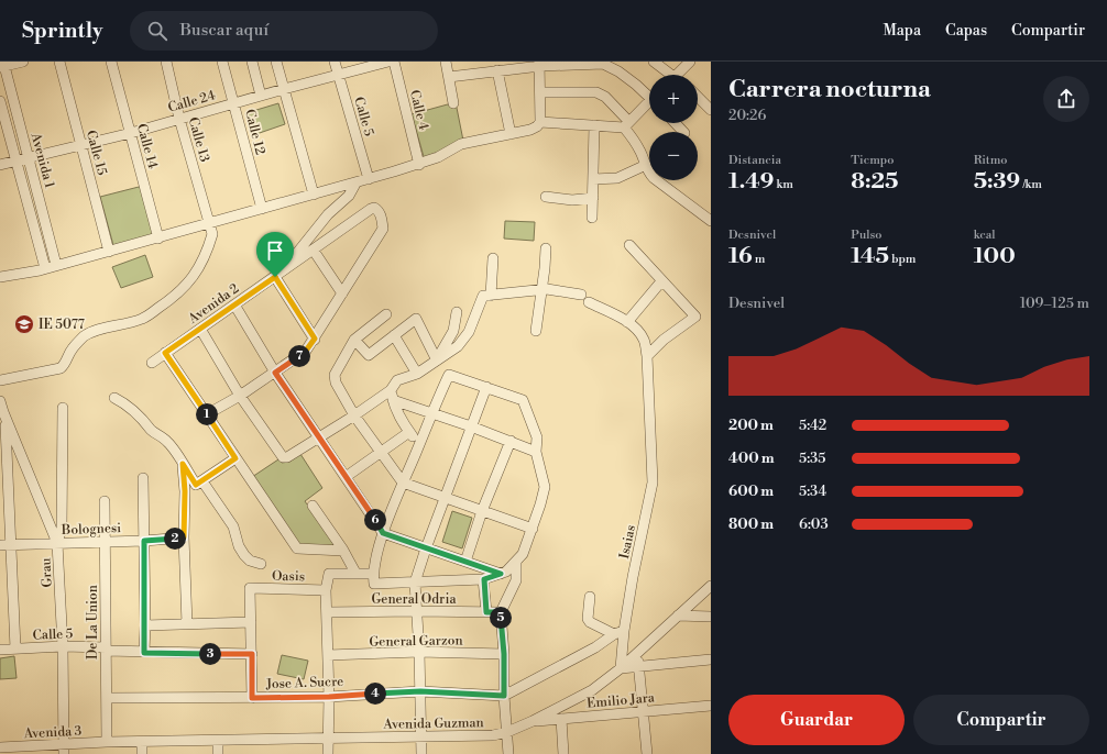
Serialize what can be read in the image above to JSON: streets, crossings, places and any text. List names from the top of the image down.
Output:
{
  "streets": {
    "street": [
      "Calle 24",
      "Calle 4",
      "Calle 5",
      "Calle 12",
      "Calle 13",
      "Calle 14",
      "Calle 15",
      "Avenida 1",
      "Avenida 2",
      "Bolognesi",
      "Isaias",
      "Grau",
      "Oasis",
      "General Odria",
      "De La Union",
      "General Garzon",
      "Jose A. Sucre",
      "Emilio Jara",
      "Avenida Guzman",
      "Avenida 3"
    ]
  },
  "crossings": [
    ["Calle 24", "Calle 5"],
    ["Calle 24", "Calle 12"],
    ["Calle 24", "Calle 13"],
    ["Calle 24", "Calle 14"],
    ["Calle 24", "Calle 15"],
    ["Calle 24", "Avenida 1"],
    ["Calle 5", "Grau"],
    ["Calle 5", "De La Union"],
    ["Bolognesi", "Grau"],
    ["Bolognesi", "De La Union"],
    ["Isaias", "Avenida Guzman"],
    ["Grau", "Avenida 3"],
    ["De La Union", "Jose A. Sucre"],
    ["De La Union", "Avenida Guzman"],
    ["De La Union", "Avenida 3"],
    ["Emilio Jara", "Avenida Guzman"],
    ["Avenida Guzman", "Avenida 3"]
  ],
  "places": {
    "school or university": ["IE 5077"]
  },
  "page": {
    "header": "Sprintly",
    "search": "Buscar aquí",
    "nav": ["Mapa", "Capas", "Compartir"],
    "heading": ["Carrera nocturna", "20:26"],
    "map_buttons": ["+", "−"],
    "stats": [
      ["Distancia", "1.49 km"],
      ["Tiempo", "8:25"],
      ["Ritmo", "5:39 /km"],
      ["Desnivel", "16 m"],
      ["Pulso", "145 bpm"],
      ["kcal", "100"]
    ],
    "chart": ["Desnivel", "109–125 m"],
    "pins": [
      "7",
      "1",
      "6",
      "2",
      "5",
      "3",
      "4"
    ],
    "list": [
      {
        "name": "200 m",
        "note": "5:42"
      },
      {
        "name": "400 m",
        "note": "5:35"
      },
      {
        "name": "600 m",
        "note": "5:34"
      },
      {
        "name": "800 m",
        "note": "6:03"
      }
    ],
    "buttons": ["Guardar", "Compartir"]
  }
}
